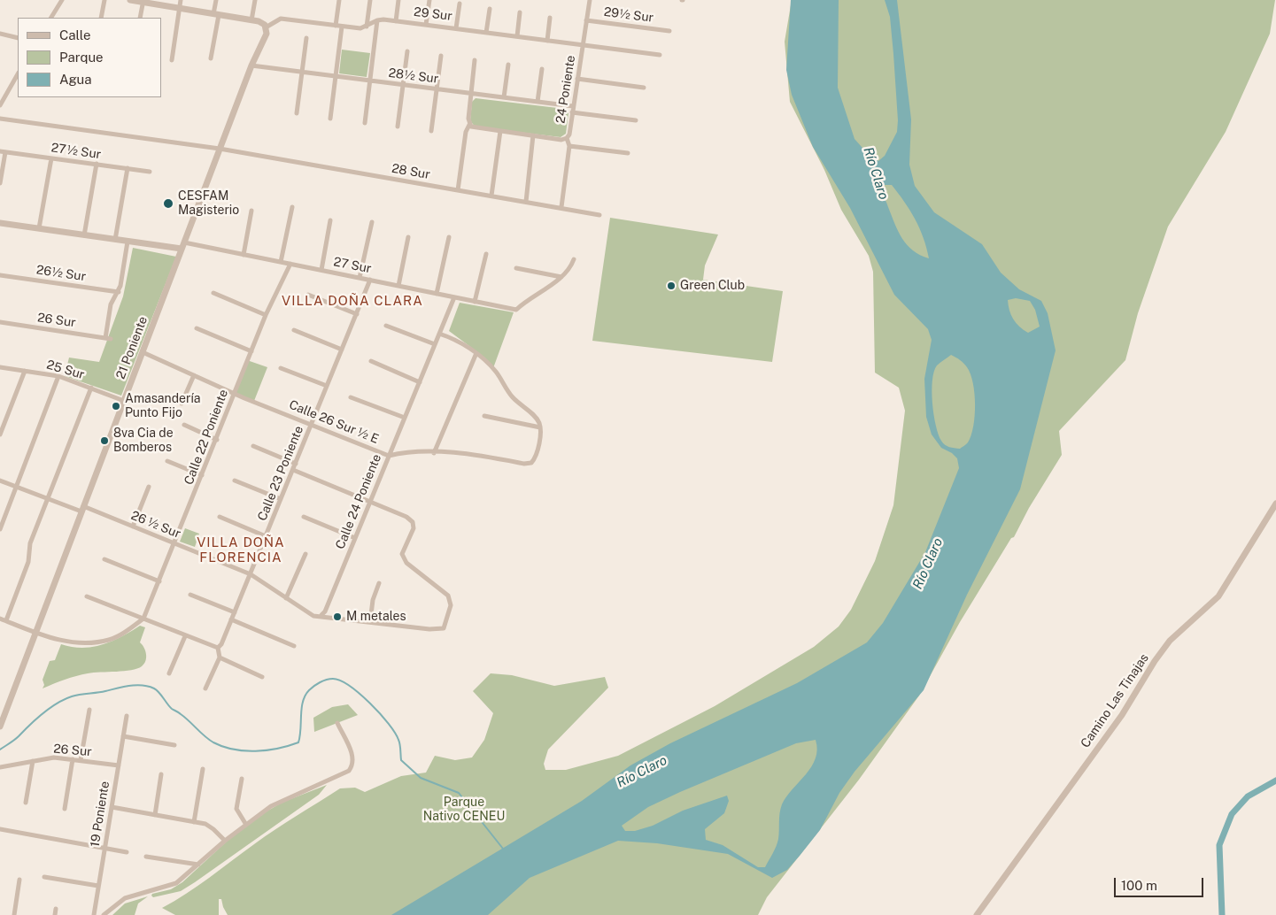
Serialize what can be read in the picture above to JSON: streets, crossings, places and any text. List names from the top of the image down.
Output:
{
  "streets": {
    "street": [
      "29 Sur",
      "29½ Sur",
      "28½ Sur",
      "24 Poniente",
      "27½ Sur",
      "28 Sur",
      "27 Sur",
      "26½ Sur",
      "26 Sur",
      "21 Poniente",
      "25 Sur",
      "Calle 26 Sur ½ E",
      "Calle 22 Poniente",
      "Calle 23 Poniente",
      "Calle 24 Poniente",
      "26 ½ Sur",
      "Camino Las Tinajas",
      "19 Poniente"
    ]
  },
  "crossings": [
    ["29 Sur", "24 Poniente"],
    ["29½ Sur", "24 Poniente"],
    ["28½ Sur", "24 Poniente"],
    ["28½ Sur", "21 Poniente"],
    ["24 Poniente", "28 Sur"],
    ["28 Sur", "21 Poniente"],
    ["27 Sur", "21 Poniente"],
    ["27 Sur", "Calle 22 Poniente"],
    ["27 Sur", "Calle 23 Poniente"],
    ["27 Sur", "Calle 24 Poniente"],
    ["26½ Sur", "26 Sur"],
    ["26 Sur", "19 Poniente"],
    ["21 Poniente", "25 Sur"],
    ["21 Poniente", "Calle 26 Sur ½ E"],
    ["21 Poniente", "26 ½ Sur"],
    ["Calle 26 Sur ½ E", "Calle 22 Poniente"],
    ["Calle 26 Sur ½ E", "Calle 23 Poniente"],
    ["Calle 26 Sur ½ E", "Calle 24 Poniente"],
    ["Calle 22 Poniente", "26 ½ Sur"],
    ["Calle 23 Poniente", "26 ½ Sur"],
    ["Calle 24 Poniente", "26 ½ Sur"]
  ],
  "districts": ["VILLA DOÑA CLARA", "VILLA DOÑA FLORENCIA"],
  "water": ["Río Claro"],
  "parks": ["Parque Nativo CENEU"],
  "places": [
    "CESFAM Magisterio",
    "Green Club",
    "Amasandería Punto Fijo",
    "8va Cia de Bomberos",
    "M metales"
  ],
  "legend": ["Calle", "Parque", "Agua"],
  "scale_bar": "100 m"
}
